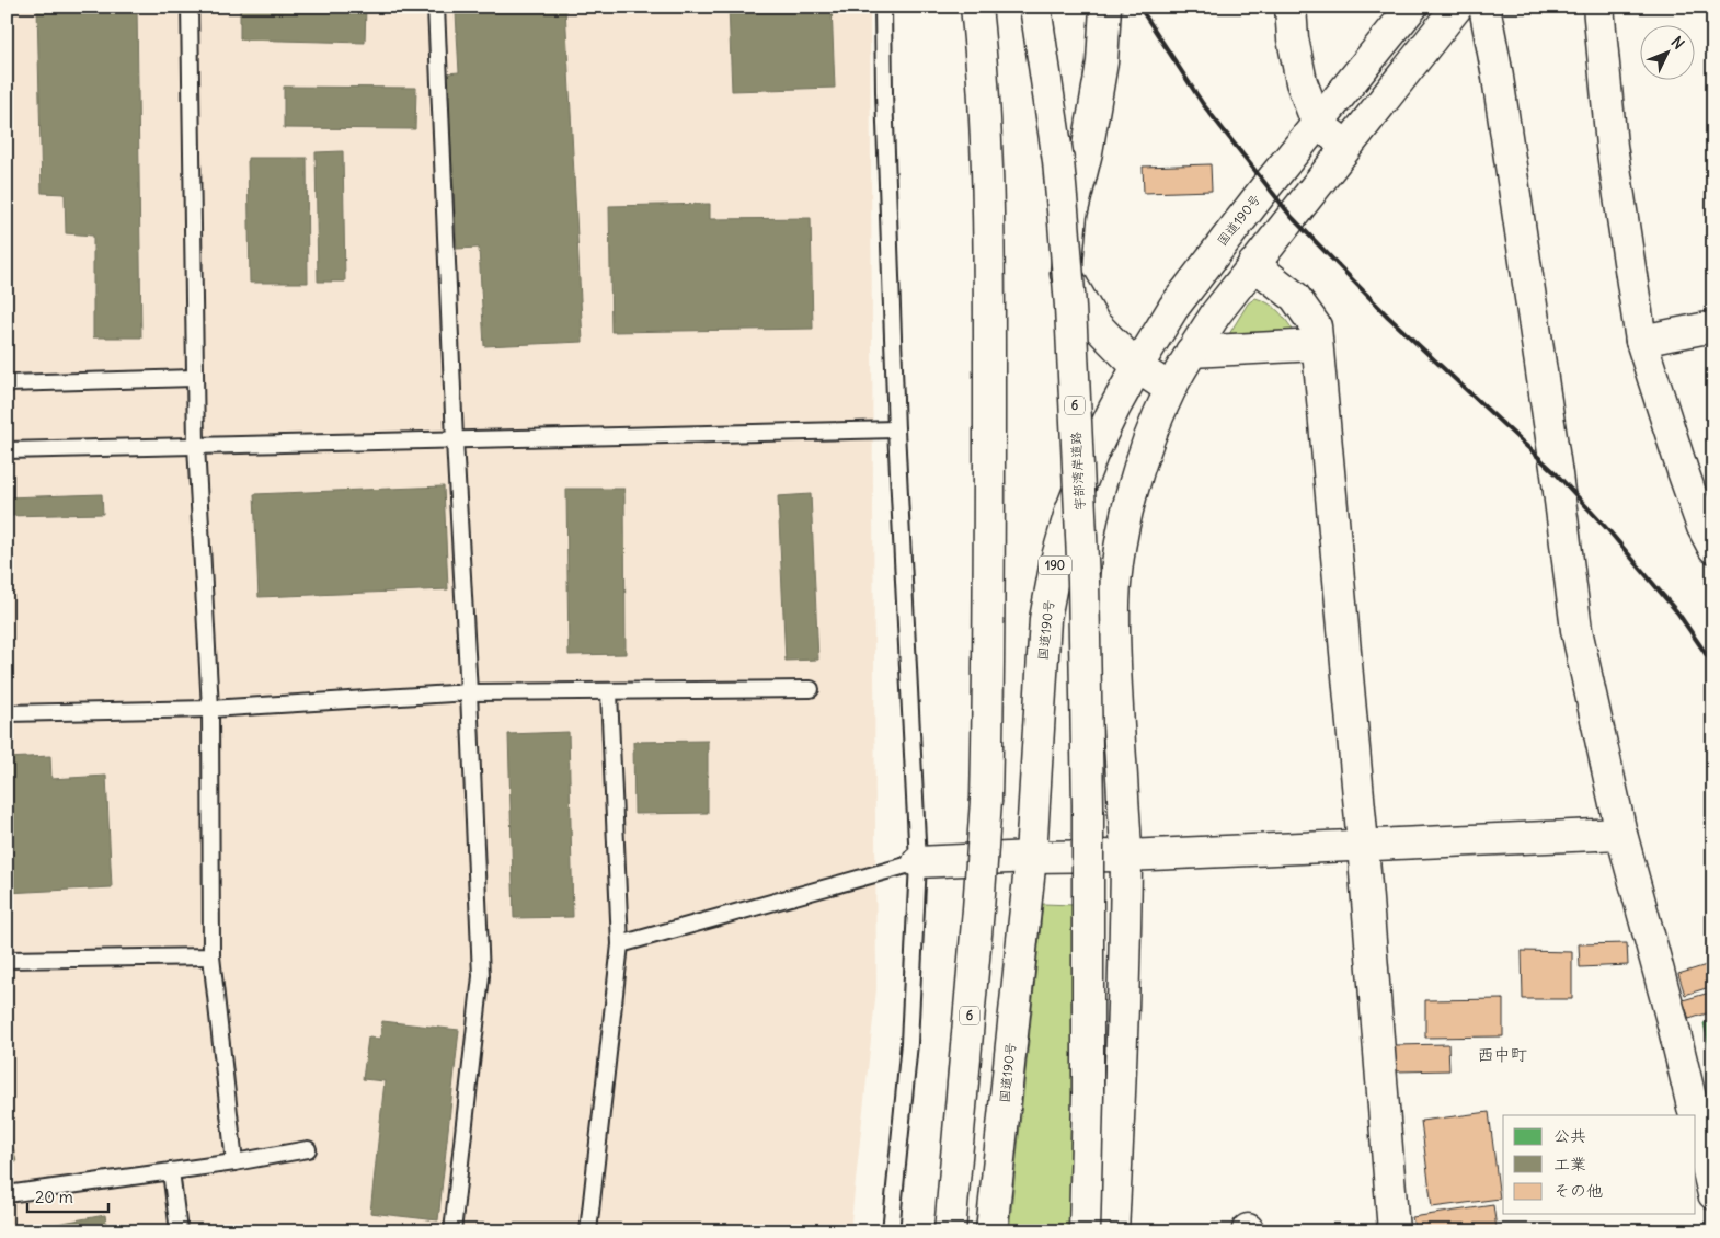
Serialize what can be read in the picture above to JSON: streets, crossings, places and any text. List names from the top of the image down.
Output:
{
  "streets": {
    "main road": [
      "国道190号",
      "6",
      "宇部湾岸道路",
      "190"
    ]
  },
  "districts": ["西中町"],
  "legend": ["公共", "工業", "その他"],
  "scale_bar": "20 m",
  "north": "top right"
}
